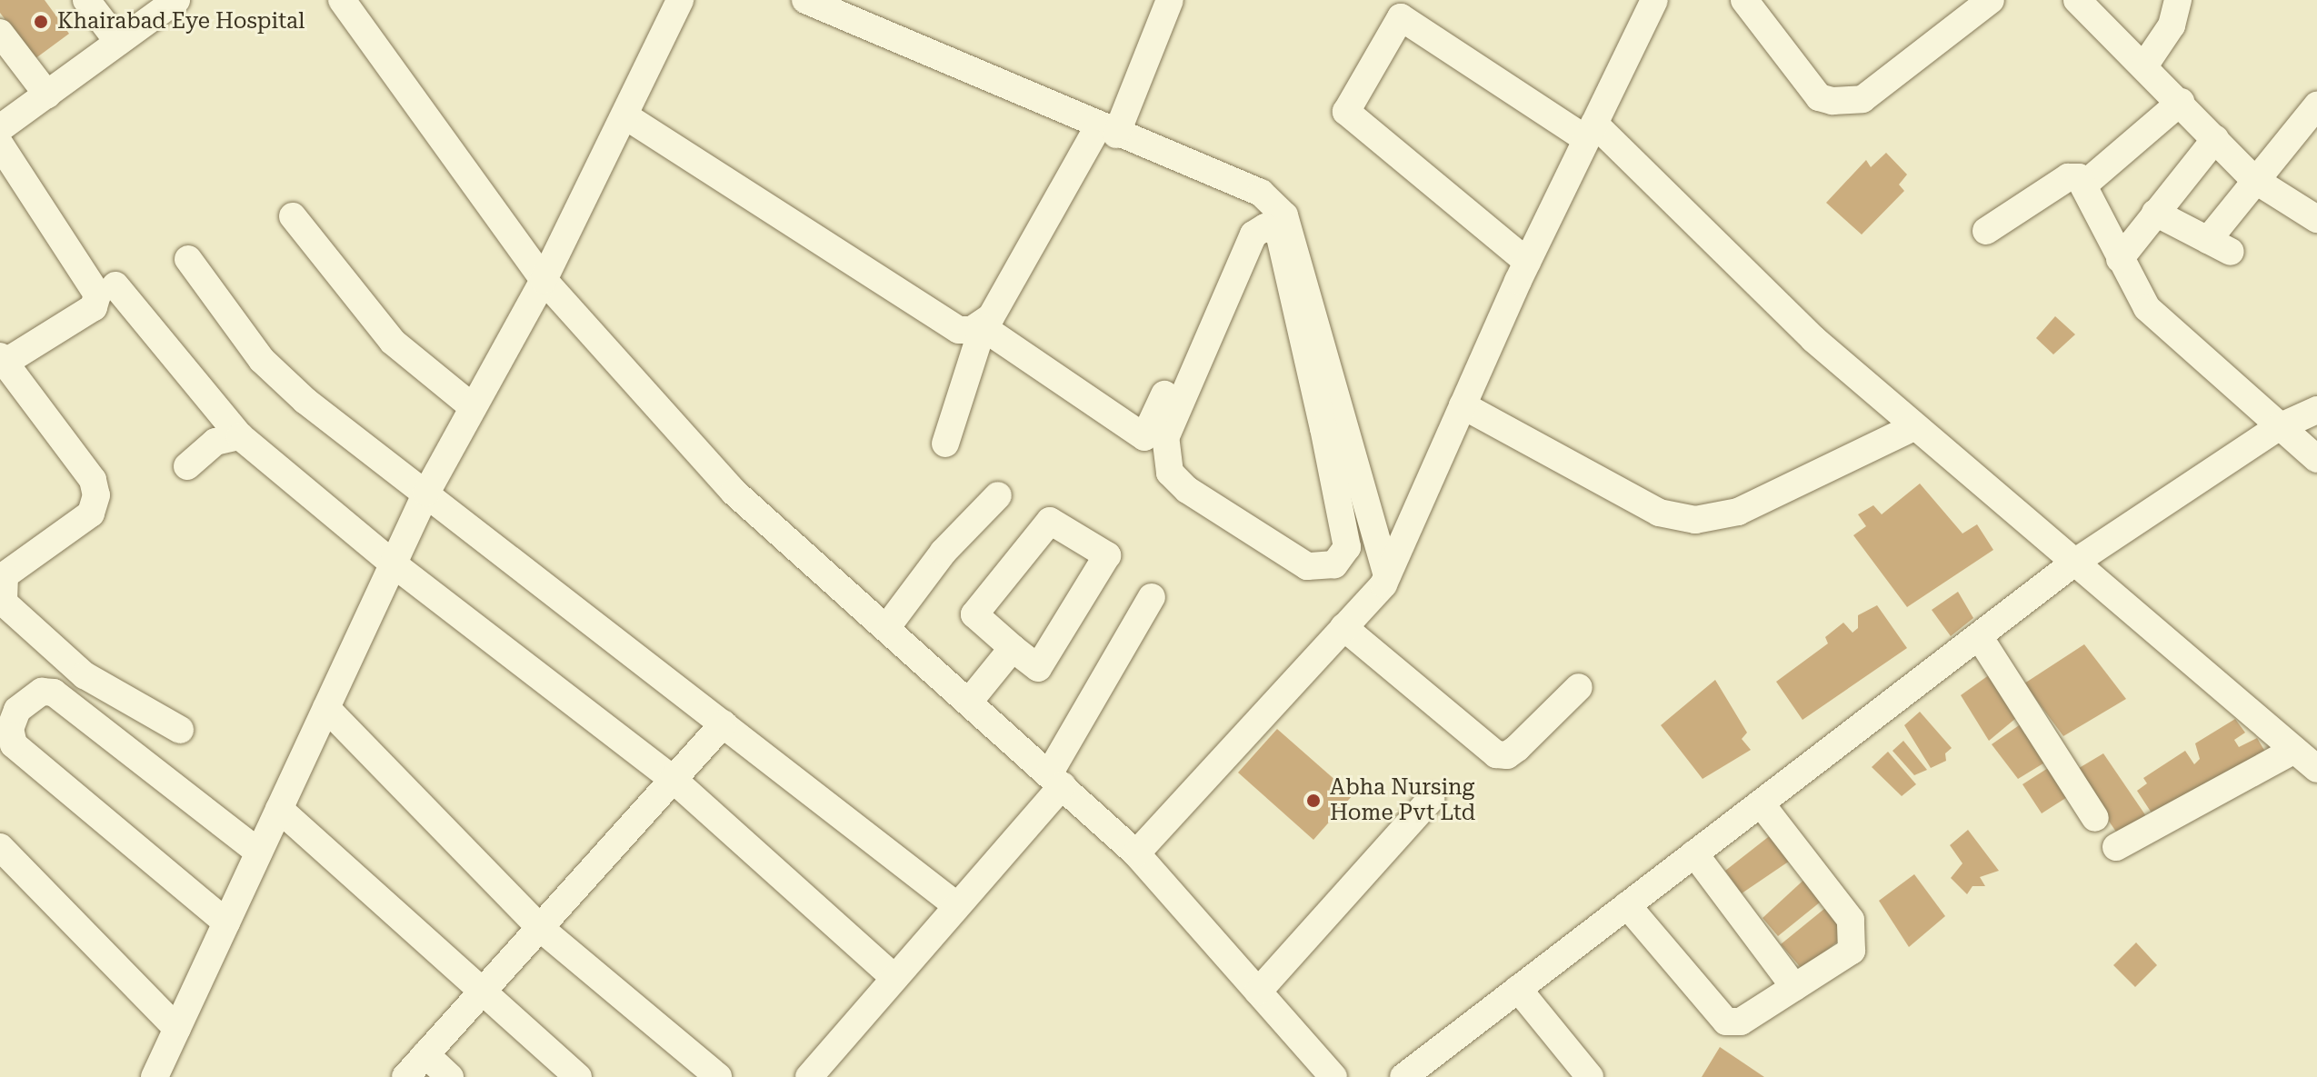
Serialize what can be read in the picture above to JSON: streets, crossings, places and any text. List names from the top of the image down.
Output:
{
  "places": ["Khairabad Eye Hospital", "Abha Nursing Home Pvt Ltd"]
}
